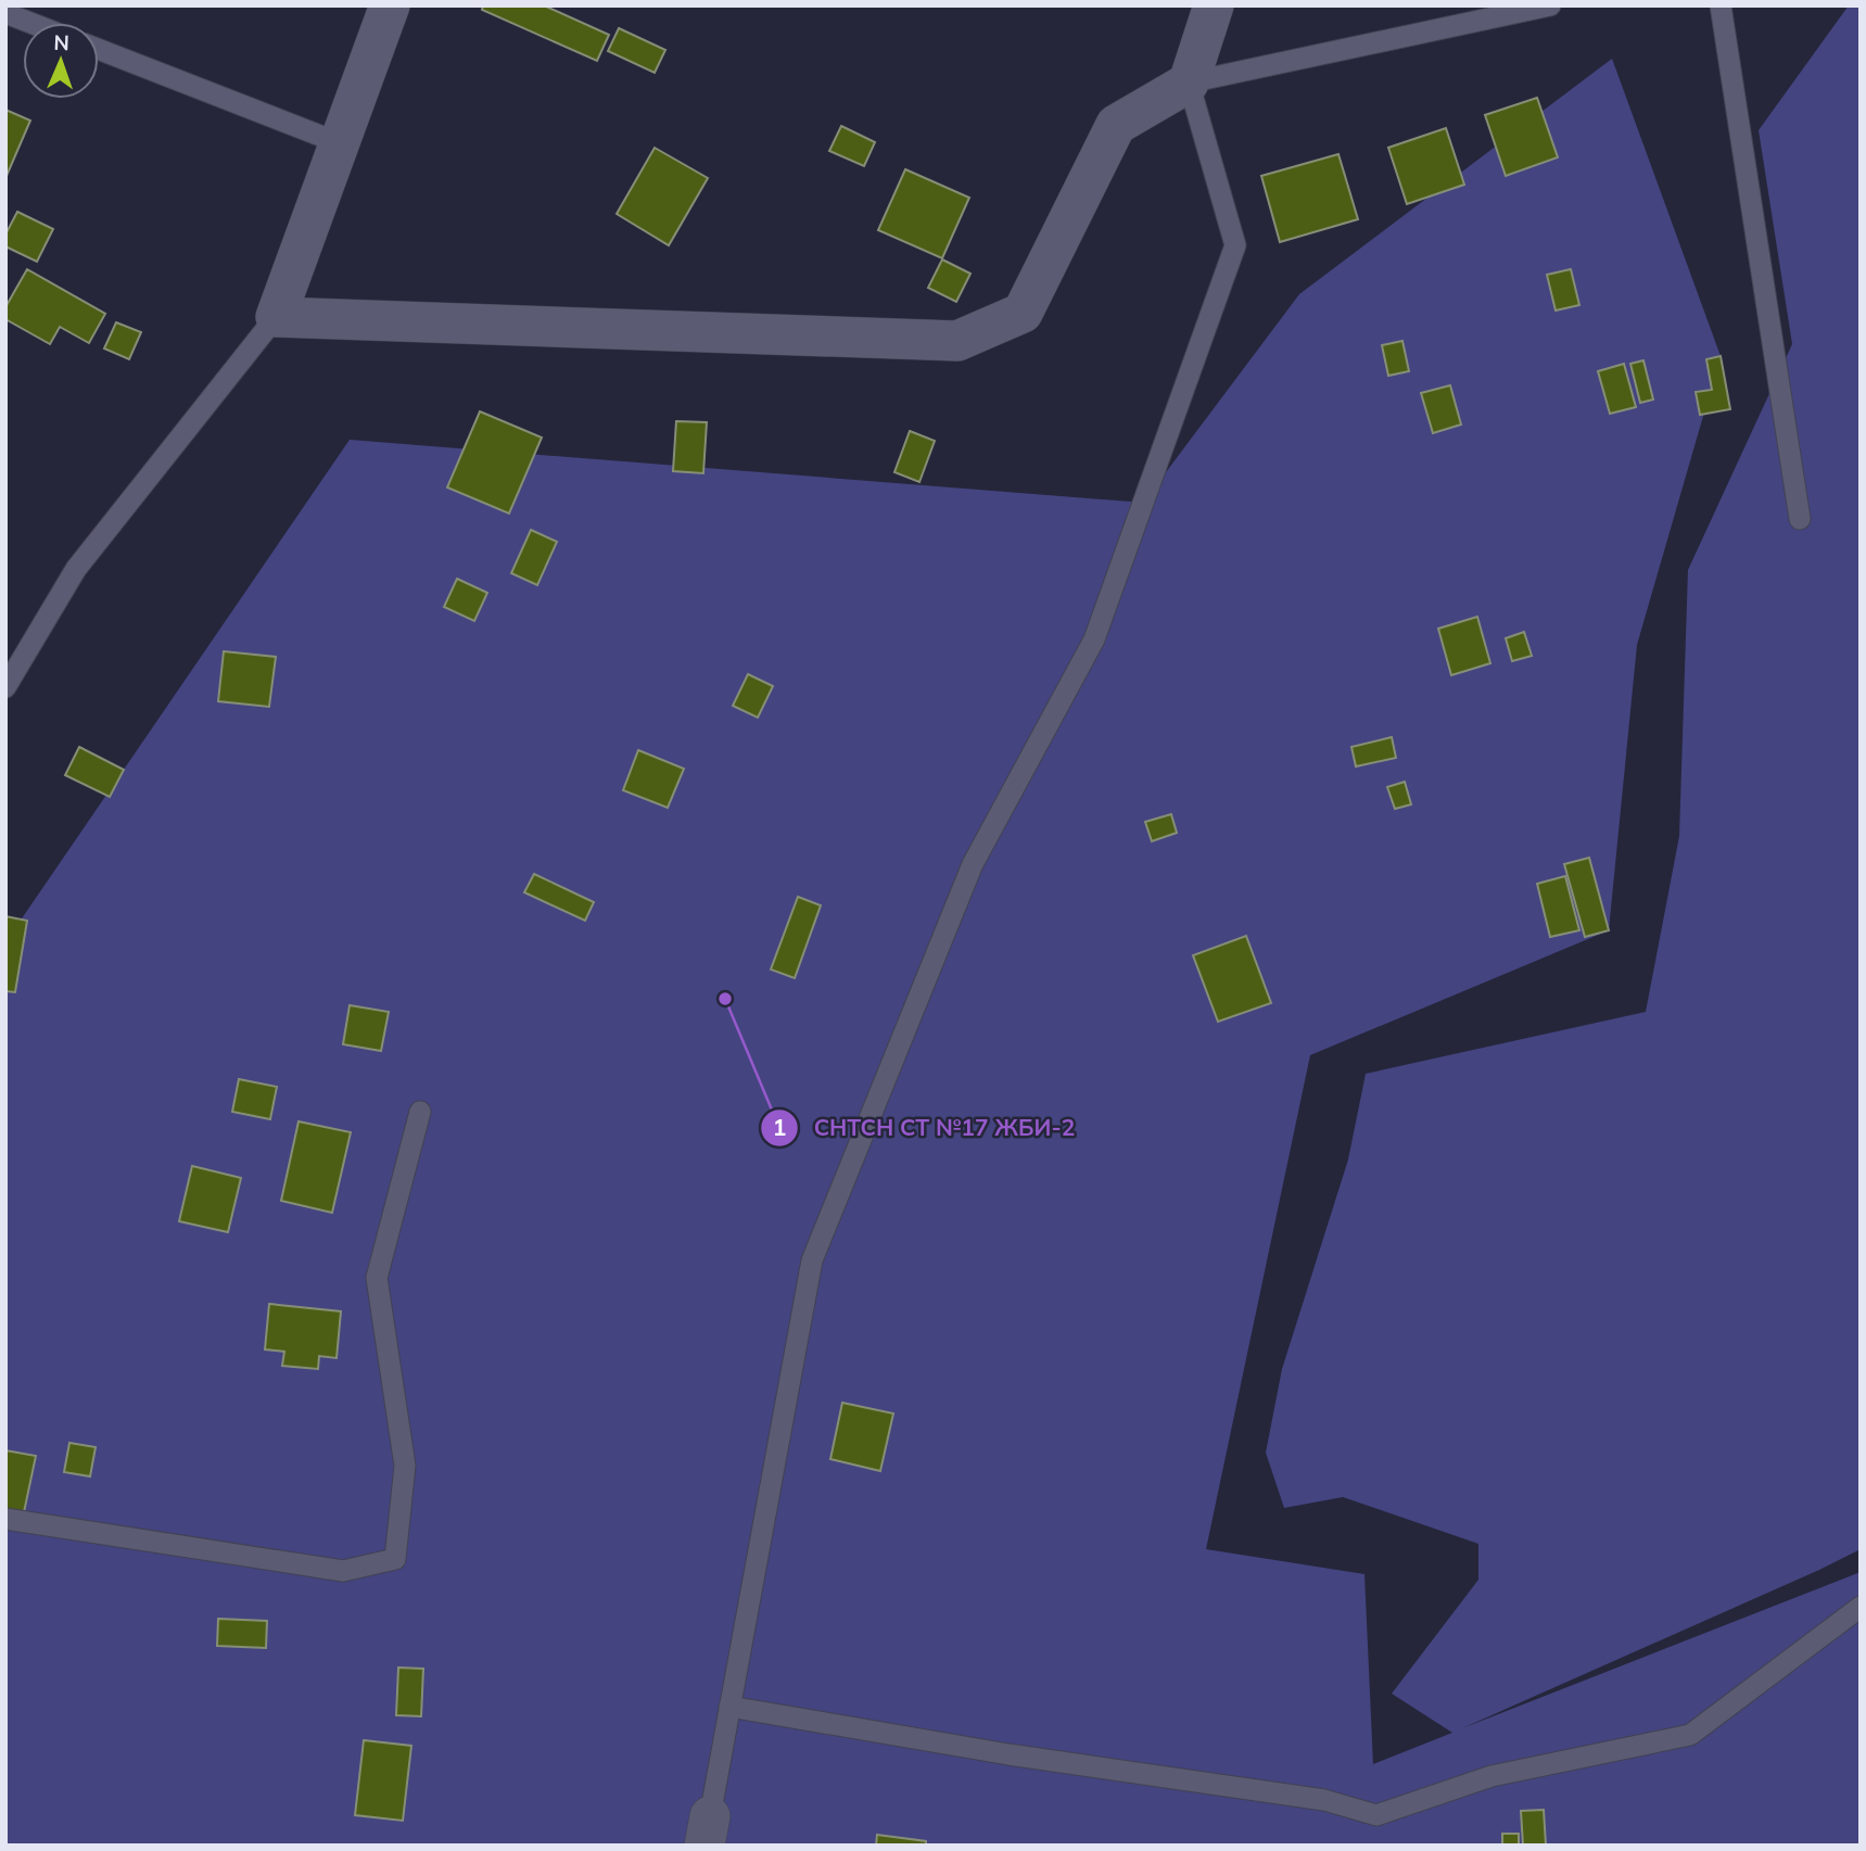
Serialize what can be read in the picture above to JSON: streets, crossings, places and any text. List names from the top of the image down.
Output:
{
  "places": ["СНТСН СТ №17 ЖБИ-2"],
  "north": "top"
}
